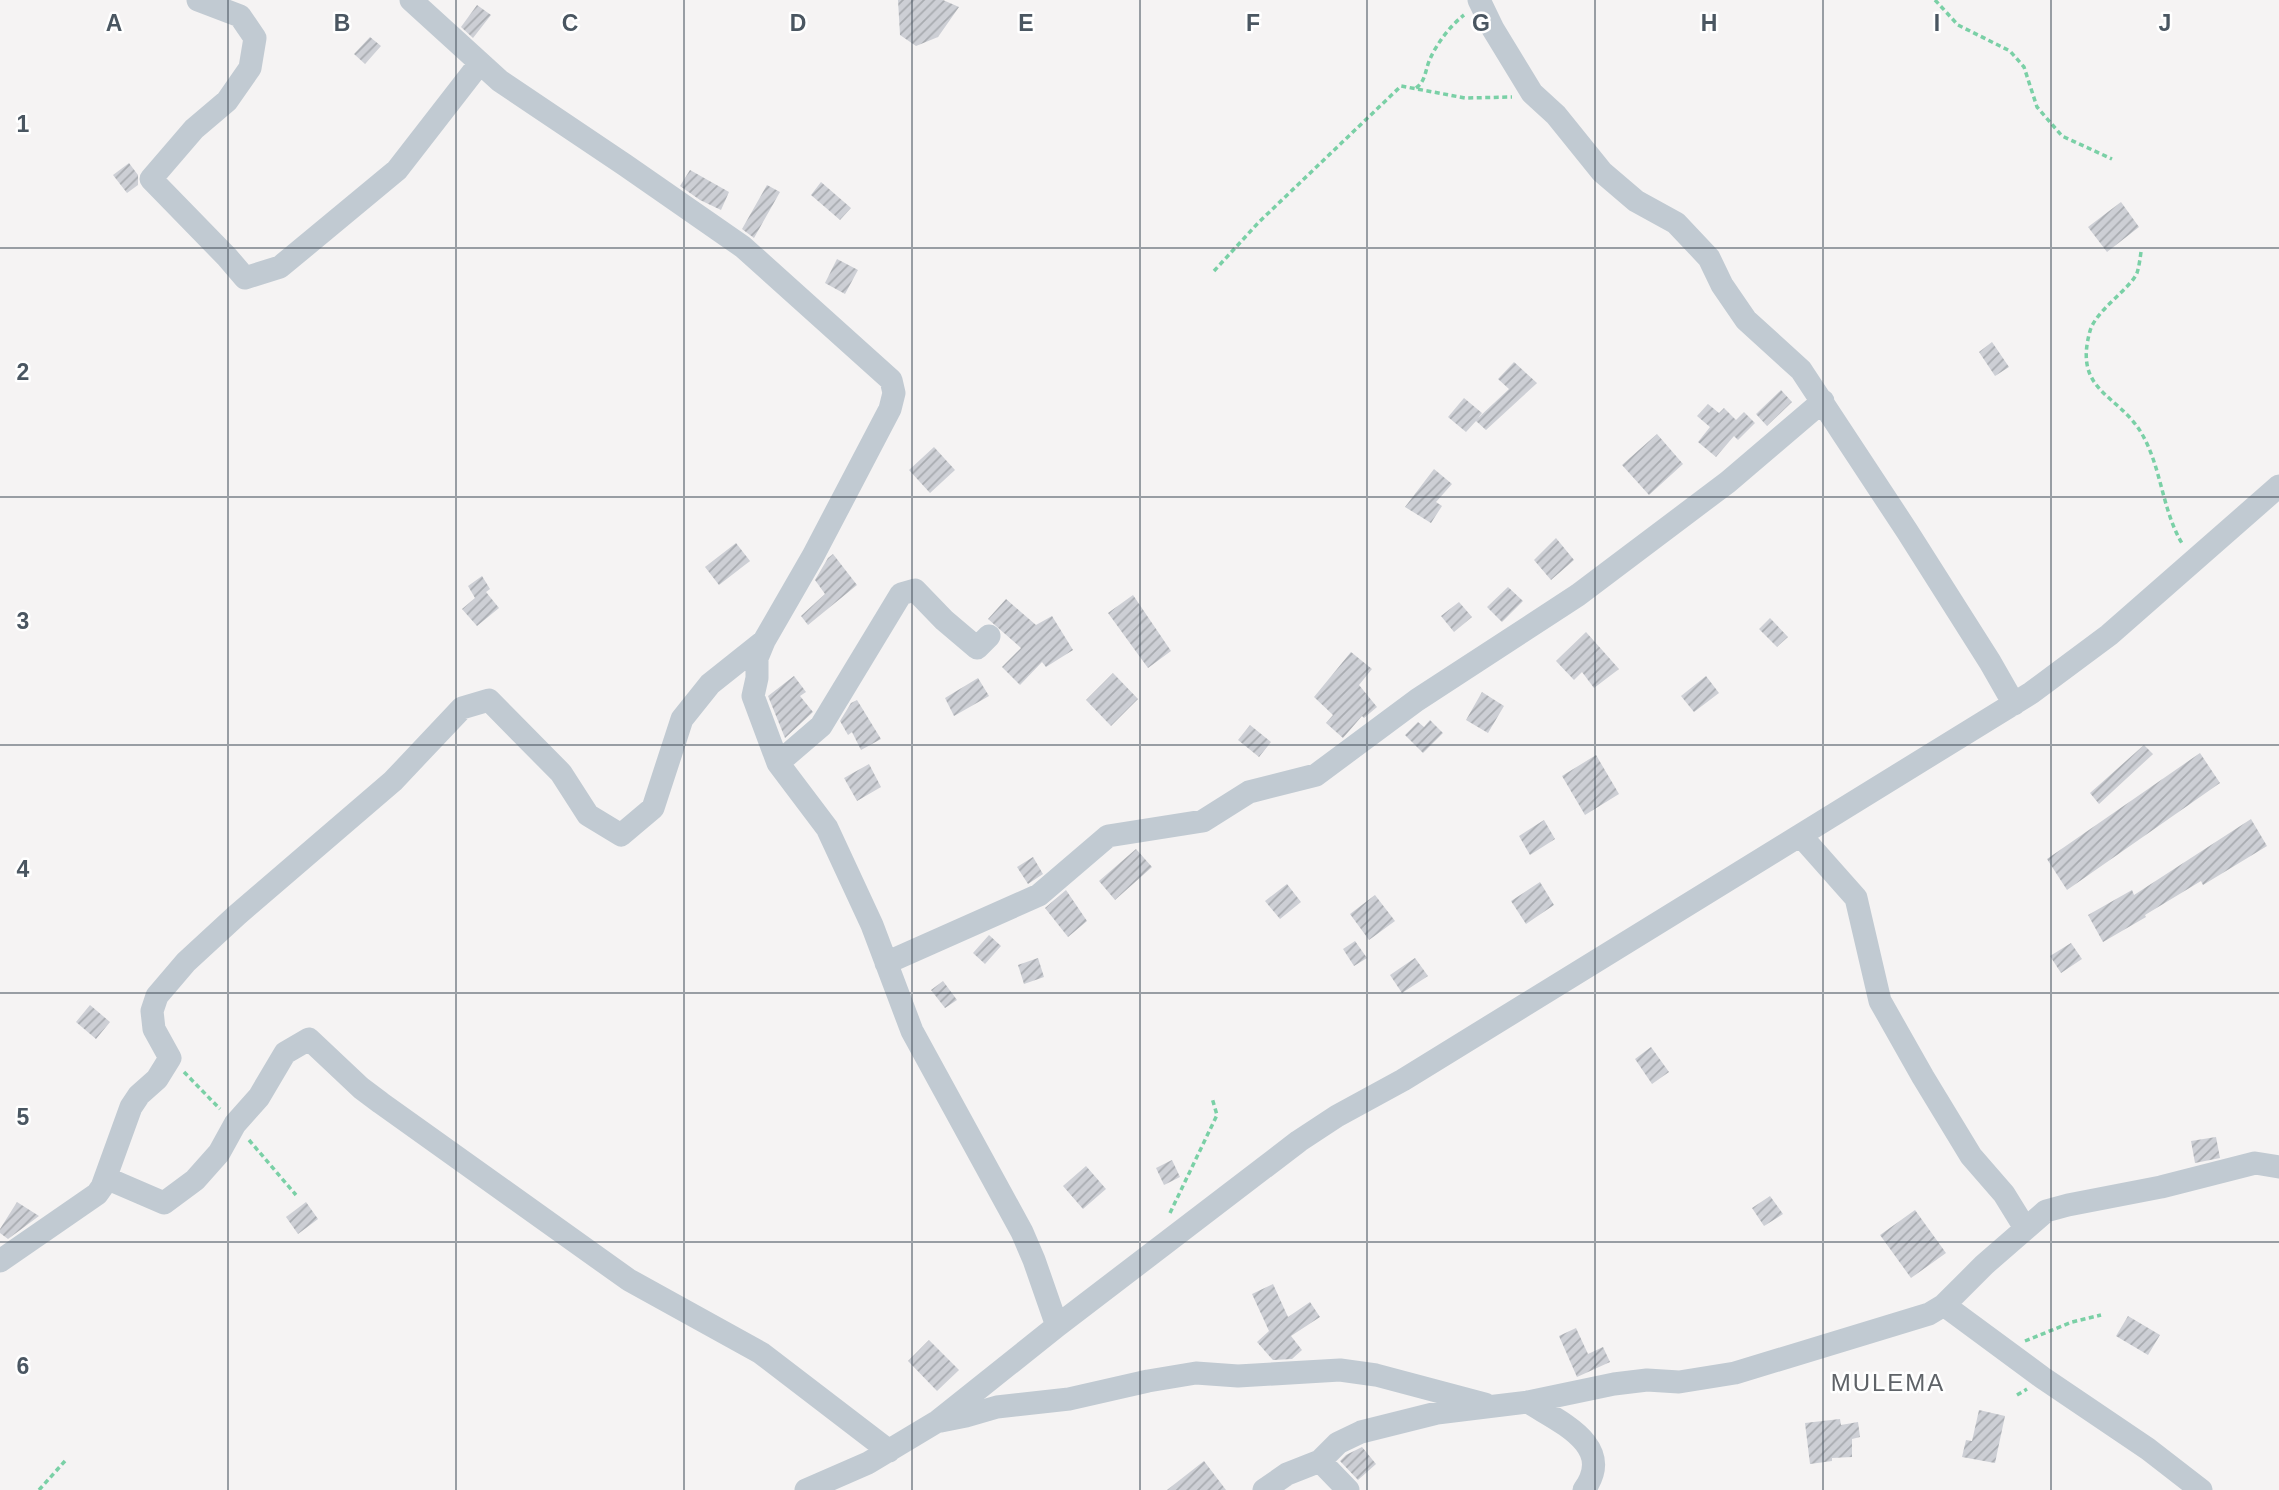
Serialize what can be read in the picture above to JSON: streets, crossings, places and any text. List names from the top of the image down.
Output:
{
  "districts": ["MULEMA"],
  "grid": {
    "columns": [
      "A",
      "B",
      "C",
      "D",
      "E",
      "F",
      "G",
      "H",
      "I",
      "J"
    ],
    "rows": [
      "1",
      "2",
      "3",
      "4",
      "5",
      "6"
    ]
  }
}
